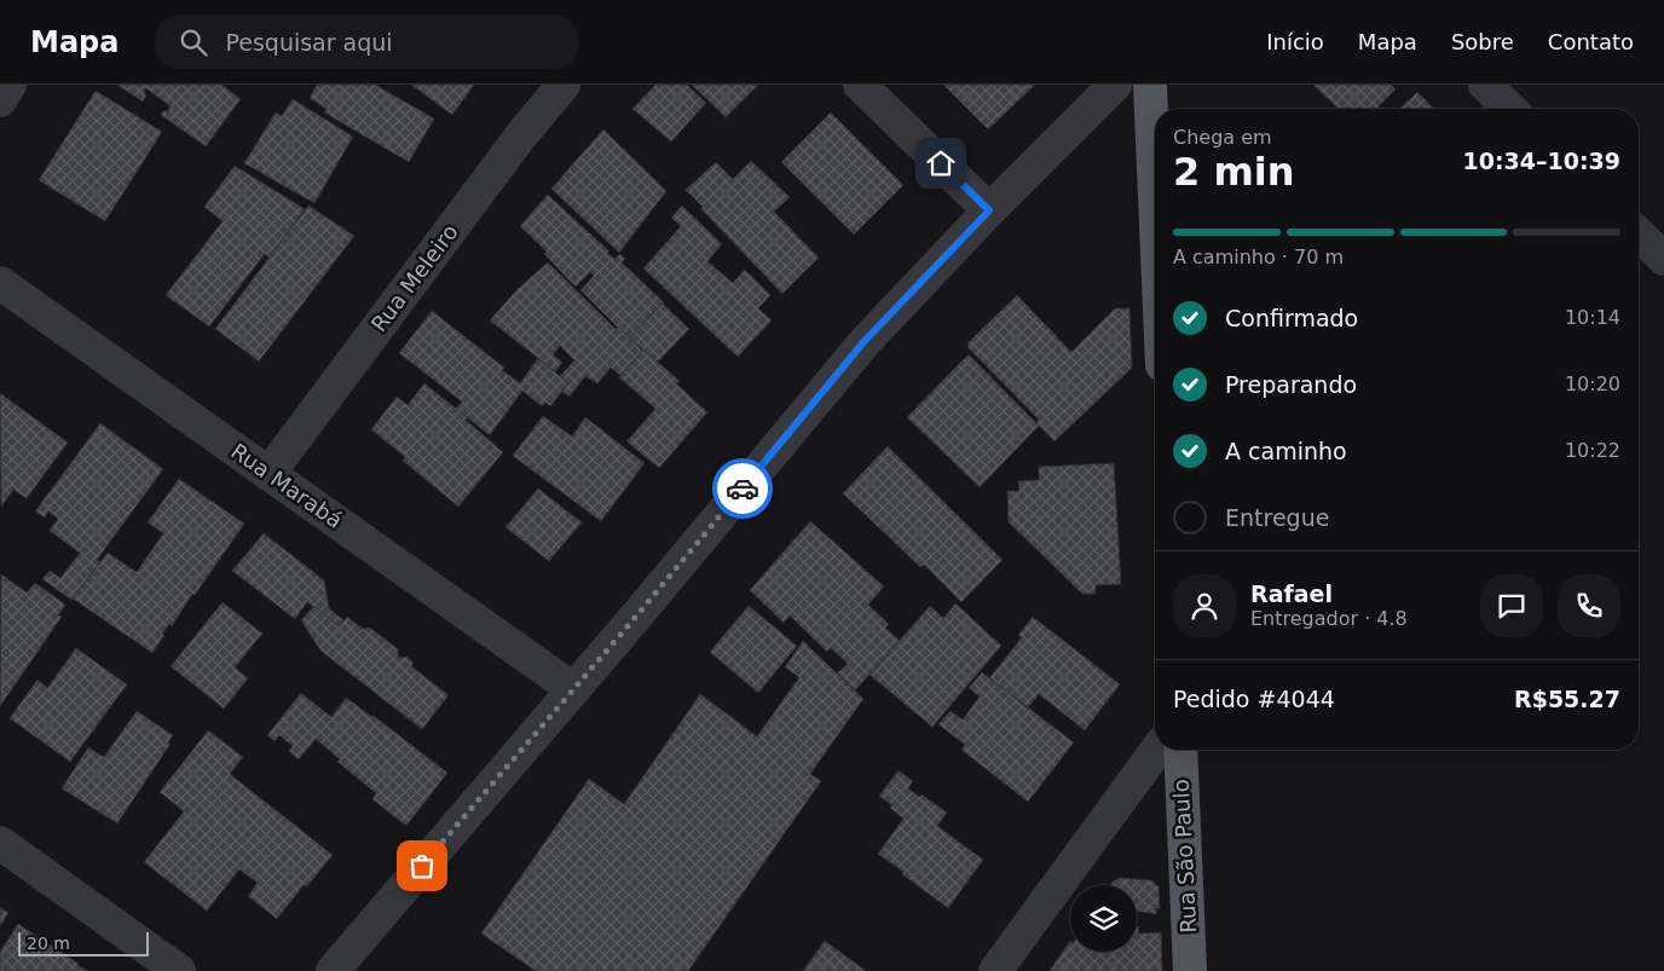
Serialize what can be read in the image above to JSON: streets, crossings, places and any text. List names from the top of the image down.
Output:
{
  "streets": {
    "main road": ["Rua São Paulo"],
    "street": ["Rua Meleiro", "Rua Marabá"]
  },
  "crossings": [
    ["Rua Meleiro", "Rua Marabá"]
  ],
  "scale_bar": "20 m",
  "page": {
    "header": "Mapa",
    "search": "Pesquisar aqui",
    "nav": [
      "Início",
      "Mapa",
      "Sobre",
      "Contato"
    ],
    "heading": ["2 min", "Chega em", "10:34–10:39"],
    "panel": [
      "Rafael",
      "Entregador · 4.8",
      "Pedido #4044",
      "R$55.27"
    ],
    "bar": "A caminho · 70 m",
    "list": [
      ["Confirmado", "10:14"],
      ["Preparando", "10:20"],
      ["A caminho", "10:22"],
      "Entregue"
    ],
    "scale": "20 m"
  }
}
